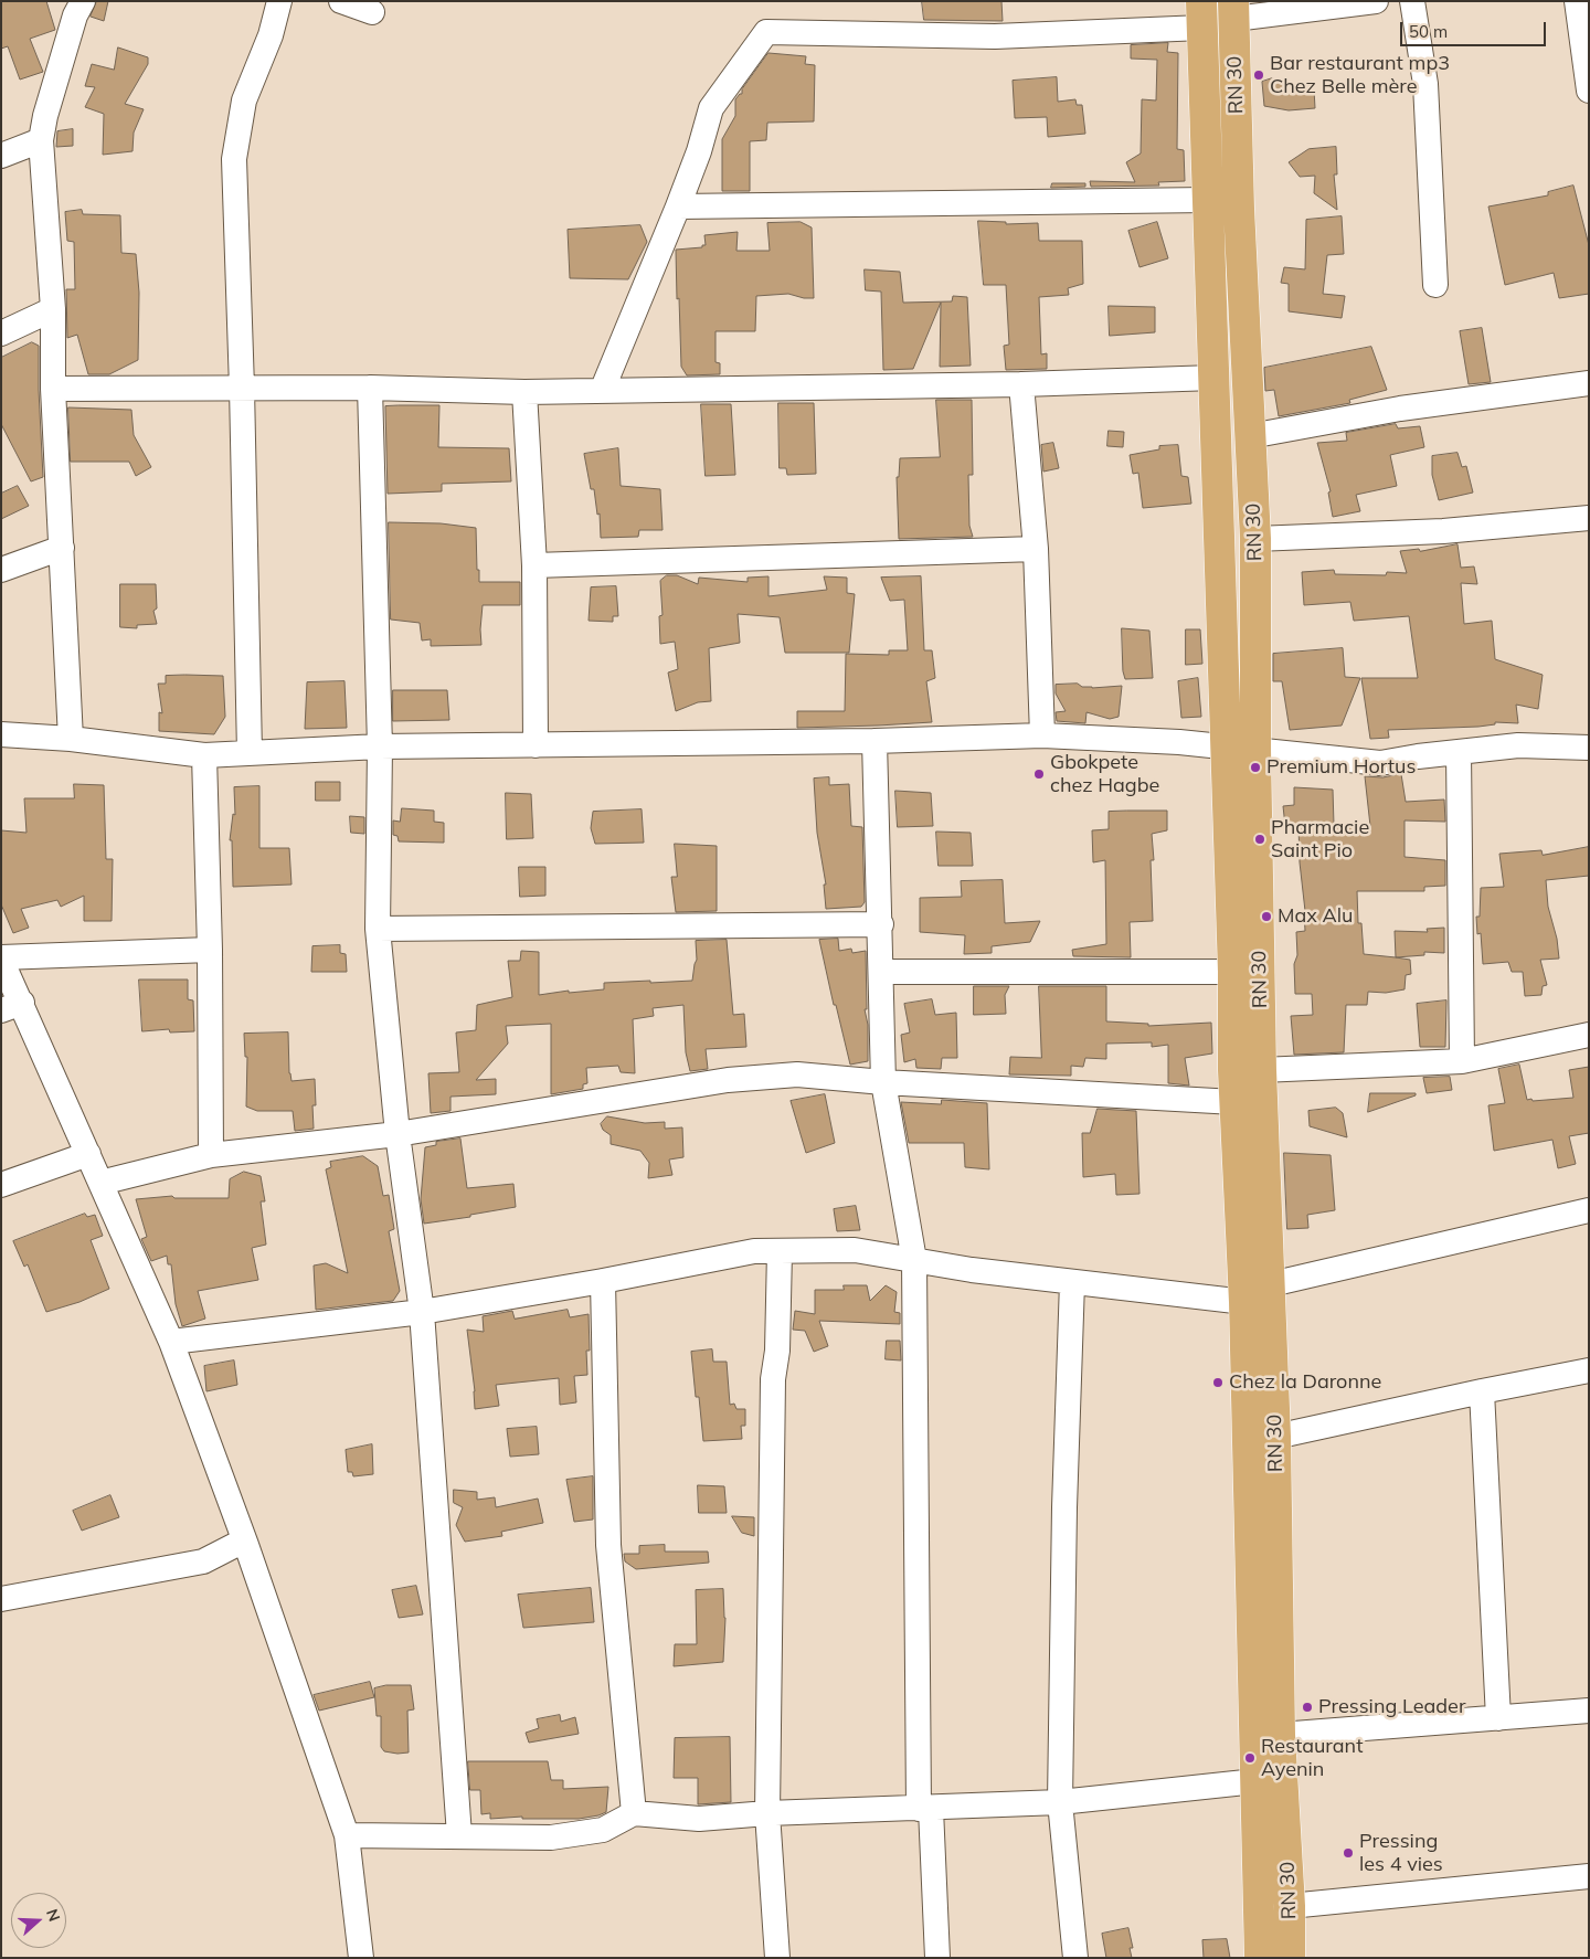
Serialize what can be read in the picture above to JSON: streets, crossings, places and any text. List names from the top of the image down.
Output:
{
  "streets": {
    "main road": ["RN 30"]
  },
  "places": [
    "Bar restaurant mp3 Chez Belle mère",
    "Premium Hortus",
    "Gbokpete chez Hagbe",
    "Pharmacie Saint Pio",
    "Max Alu",
    "Chez la Daronne",
    "Pressing Leader",
    "Restaurant Ayenin",
    "Pressing les 4 vies"
  ],
  "scale_bar": "50 m",
  "north": "right"
}
